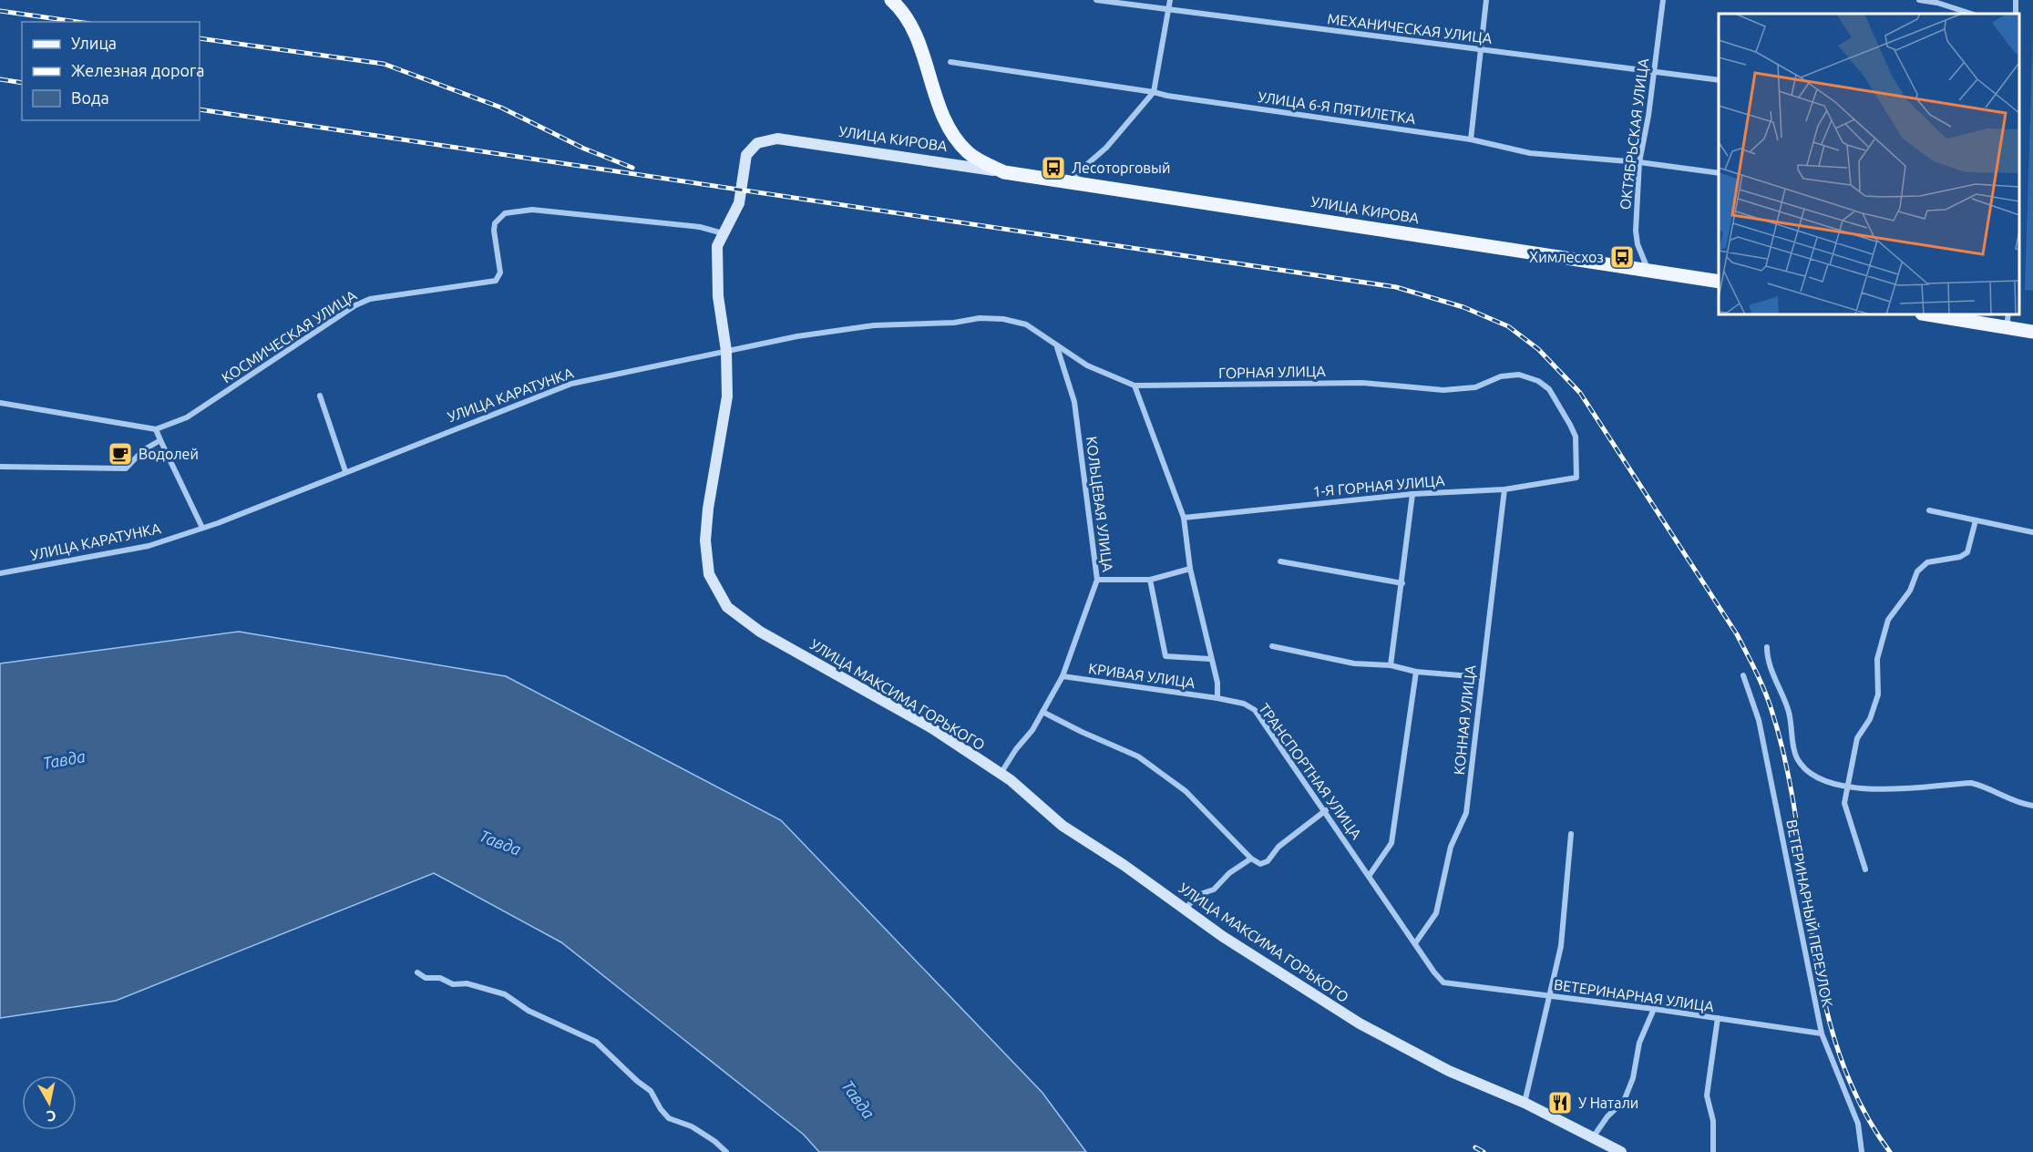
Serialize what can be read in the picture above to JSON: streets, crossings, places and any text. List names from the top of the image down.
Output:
{
  "streets": {
    "main road": ["УЛИЦА КИРОВА"],
    "street": [
      "МЕХАНИЧЕСКАЯ УЛИЦА",
      "УЛИЦА 6-Я ПЯТИЛЕТКА",
      "ОКТЯБРЬСКАЯ УЛИЦА",
      "КОСМИЧЕСКАЯ УЛИЦА",
      "ГОРНАЯ УЛИЦА",
      "УЛИЦА КАРАТУНКА",
      "1-Я ГОРНАЯ УЛИЦА",
      "КОЛЬЦЕВАЯ УЛИЦА",
      "КРИВАЯ УЛИЦА",
      "УЛИЦА МАКСИМА ГОРЬКОГО",
      "КОННАЯ УЛИЦА",
      "ТРАНСПОРТНАЯ УЛИЦА",
      "ВЕТЕРИНАРНЫЙ ПЕРЕУЛОК",
      "ВЕТЕРИНАРНАЯ УЛИЦА"
    ]
  },
  "crossings": [
    ["МЕХАНИЧЕСКАЯ УЛИЦА", "ОКТЯБРЬСКАЯ УЛИЦА"],
    ["УЛИЦА 6-Я ПЯТИЛЕТКА", "ОКТЯБРЬСКАЯ УЛИЦА"],
    ["ОКТЯБРЬСКАЯ УЛИЦА", "УЛИЦА КИРОВА"],
    ["УЛИЦА КИРОВА", "УЛИЦА МАКСИМА ГОРЬКОГО"],
    ["КОСМИЧЕСКАЯ УЛИЦА", "УЛИЦА МАКСИМА ГОРЬКОГО"],
    ["ГОРНАЯ УЛИЦА", "УЛИЦА КАРАТУНКА"],
    ["ГОРНАЯ УЛИЦА", "1-Я ГОРНАЯ УЛИЦА"],
    ["ГОРНАЯ УЛИЦА", "КОЛЬЦЕВАЯ УЛИЦА"],
    ["УЛИЦА КАРАТУНКА", "УЛИЦА МАКСИМА ГОРЬКОГО"],
    ["1-Я ГОРНАЯ УЛИЦА", "КОННАЯ УЛИЦА"],
    ["КОЛЬЦЕВАЯ УЛИЦА", "КРИВАЯ УЛИЦА"],
    ["КОЛЬЦЕВАЯ УЛИЦА", "УЛИЦА МАКСИМА ГОРЬКОГО"],
    ["КРИВАЯ УЛИЦА", "ТРАНСПОРТНАЯ УЛИЦА"],
    ["КОННАЯ УЛИЦА", "ТРАНСПОРТНАЯ УЛИЦА"],
    ["ТРАНСПОРТНАЯ УЛИЦА", "ВЕТЕРИНАРНАЯ УЛИЦА"],
    ["ВЕТЕРИНАРНЫЙ ПЕРЕУЛОК", "ВЕТЕРИНАРНАЯ УЛИЦА"]
  ],
  "water": ["Тавда"],
  "places": {
    "bus stop": ["Лесоторговый", "Химлесхоз"],
    "cafe": ["Водолей"],
    "restaurant": ["У Натали"]
  },
  "legend": ["Улица", "Железная дорога", "Вода"],
  "north": "bottom"
}
